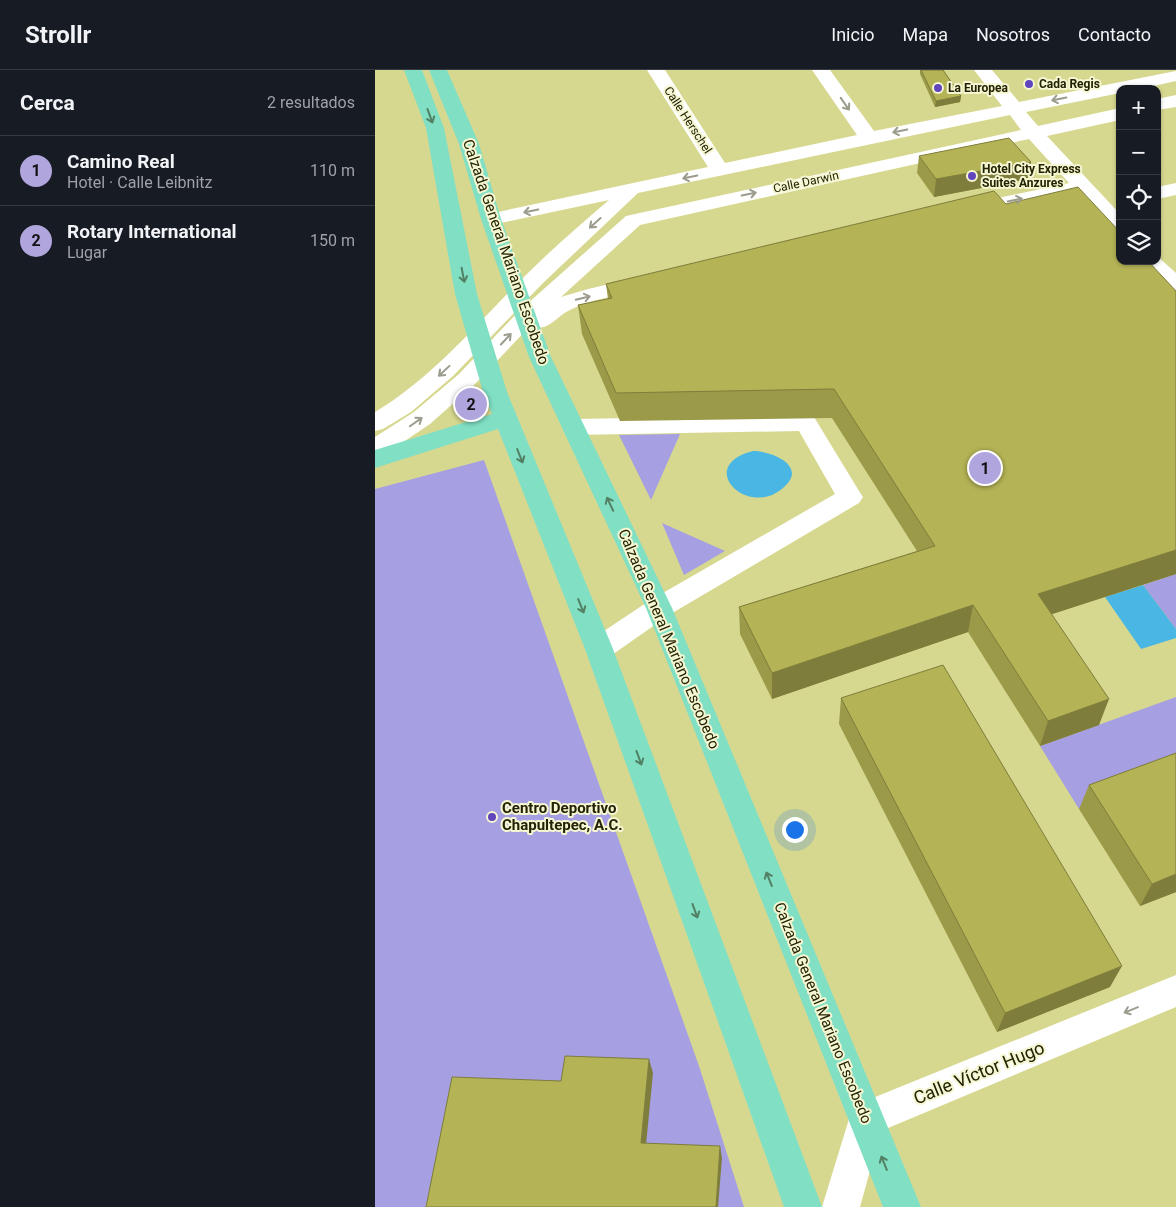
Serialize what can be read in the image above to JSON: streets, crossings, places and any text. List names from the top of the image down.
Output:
{
  "streets": {
    "main road": ["Calzada General Mariano Escobedo"],
    "street": ["Calle Herschel", "Calle Darwin", "Calle Víctor Hugo"]
  },
  "crossings": [
    ["Calle Herschel", "Calle Darwin"],
    ["Calle Darwin", "Calzada General Mariano Escobedo"],
    ["Calzada General Mariano Escobedo", "Calle Víctor Hugo"]
  ],
  "one_way": ["Calle Víctor Hugo"],
  "places": [
    "Cada Regis",
    "La Europea",
    "Hotel City Express Suites Anzures",
    "Centro Deportivo Chapultepec, A.C."
  ],
  "page": {
    "header": "Strollr",
    "nav": [
      "Inicio",
      "Mapa",
      "Nosotros",
      "Contacto"
    ],
    "heading": ["Cerca", "2 resultados"],
    "map_buttons": ["+", "−"],
    "list": [
      {
        "mark": "1",
        "name": "Camino Real",
        "note": "Hotel · Calle Leibnitz",
        "value": "110 m"
      },
      {
        "mark": "2",
        "name": "Rotary International",
        "note": "Lugar",
        "value": "150 m"
      }
    ],
    "pins": ["2", "1"]
  }
}
